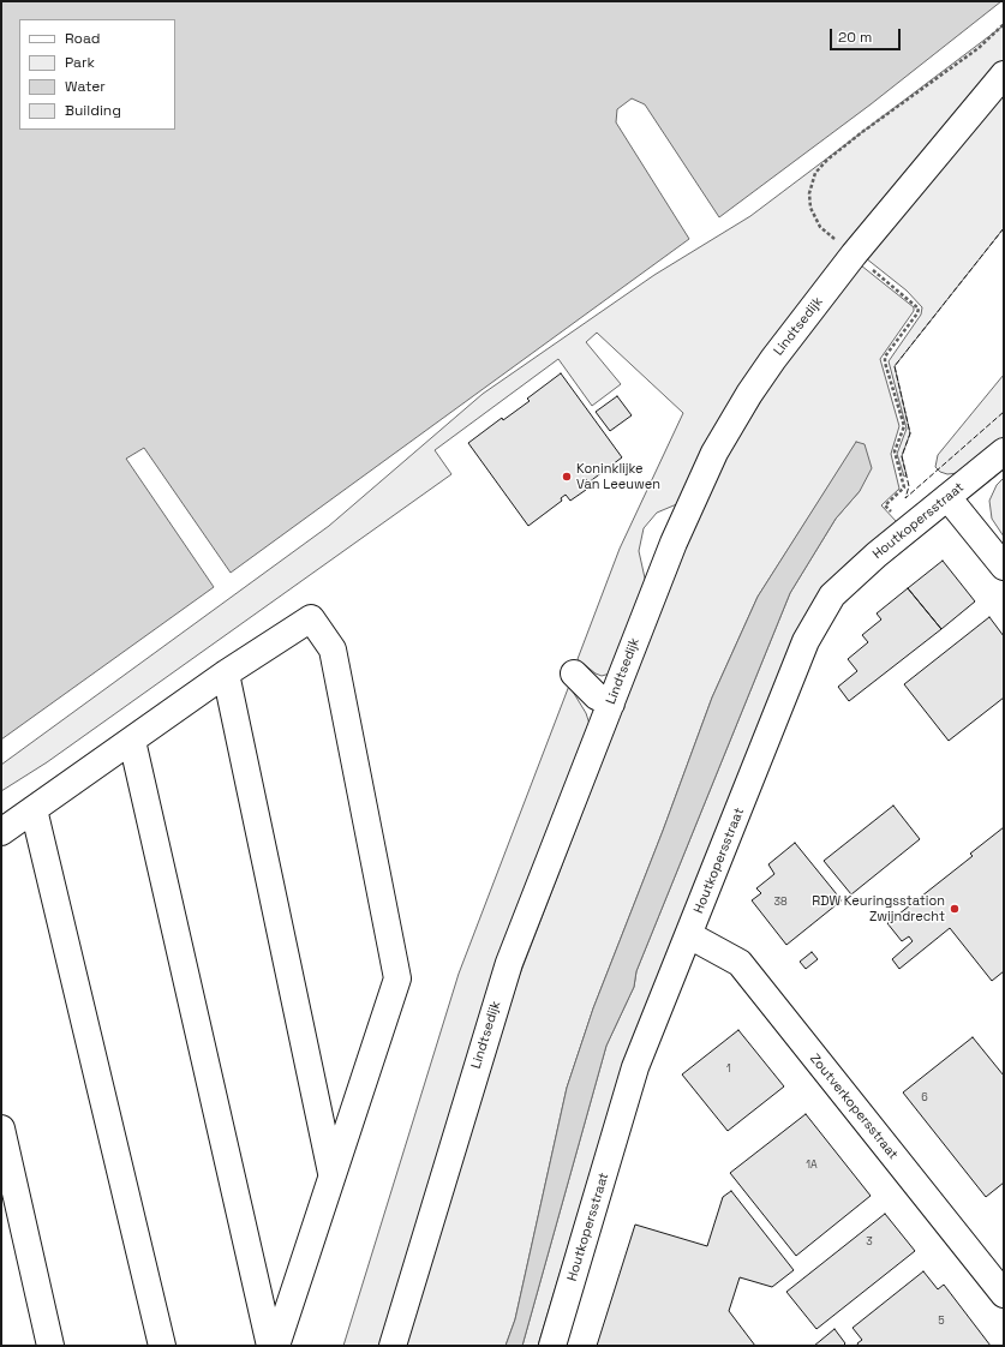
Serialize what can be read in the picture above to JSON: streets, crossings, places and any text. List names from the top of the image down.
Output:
{
  "streets": {
    "street": ["Lindtsedijk", "Houtkopersstraat", "Zoutverkopersstraat"]
  },
  "crossings": [
    ["Houtkopersstraat", "Zoutverkopersstraat"]
  ],
  "places": ["Koninklijke Van Leeuwen", "RDW Keuringsstation Zwijndrecht"],
  "house_numbers": [
    "38",
    "1",
    "6",
    "1A",
    "3",
    "5"
  ],
  "legend": [
    "Road",
    "Park",
    "Water",
    "Building"
  ],
  "scale_bar": "20 m"
}
